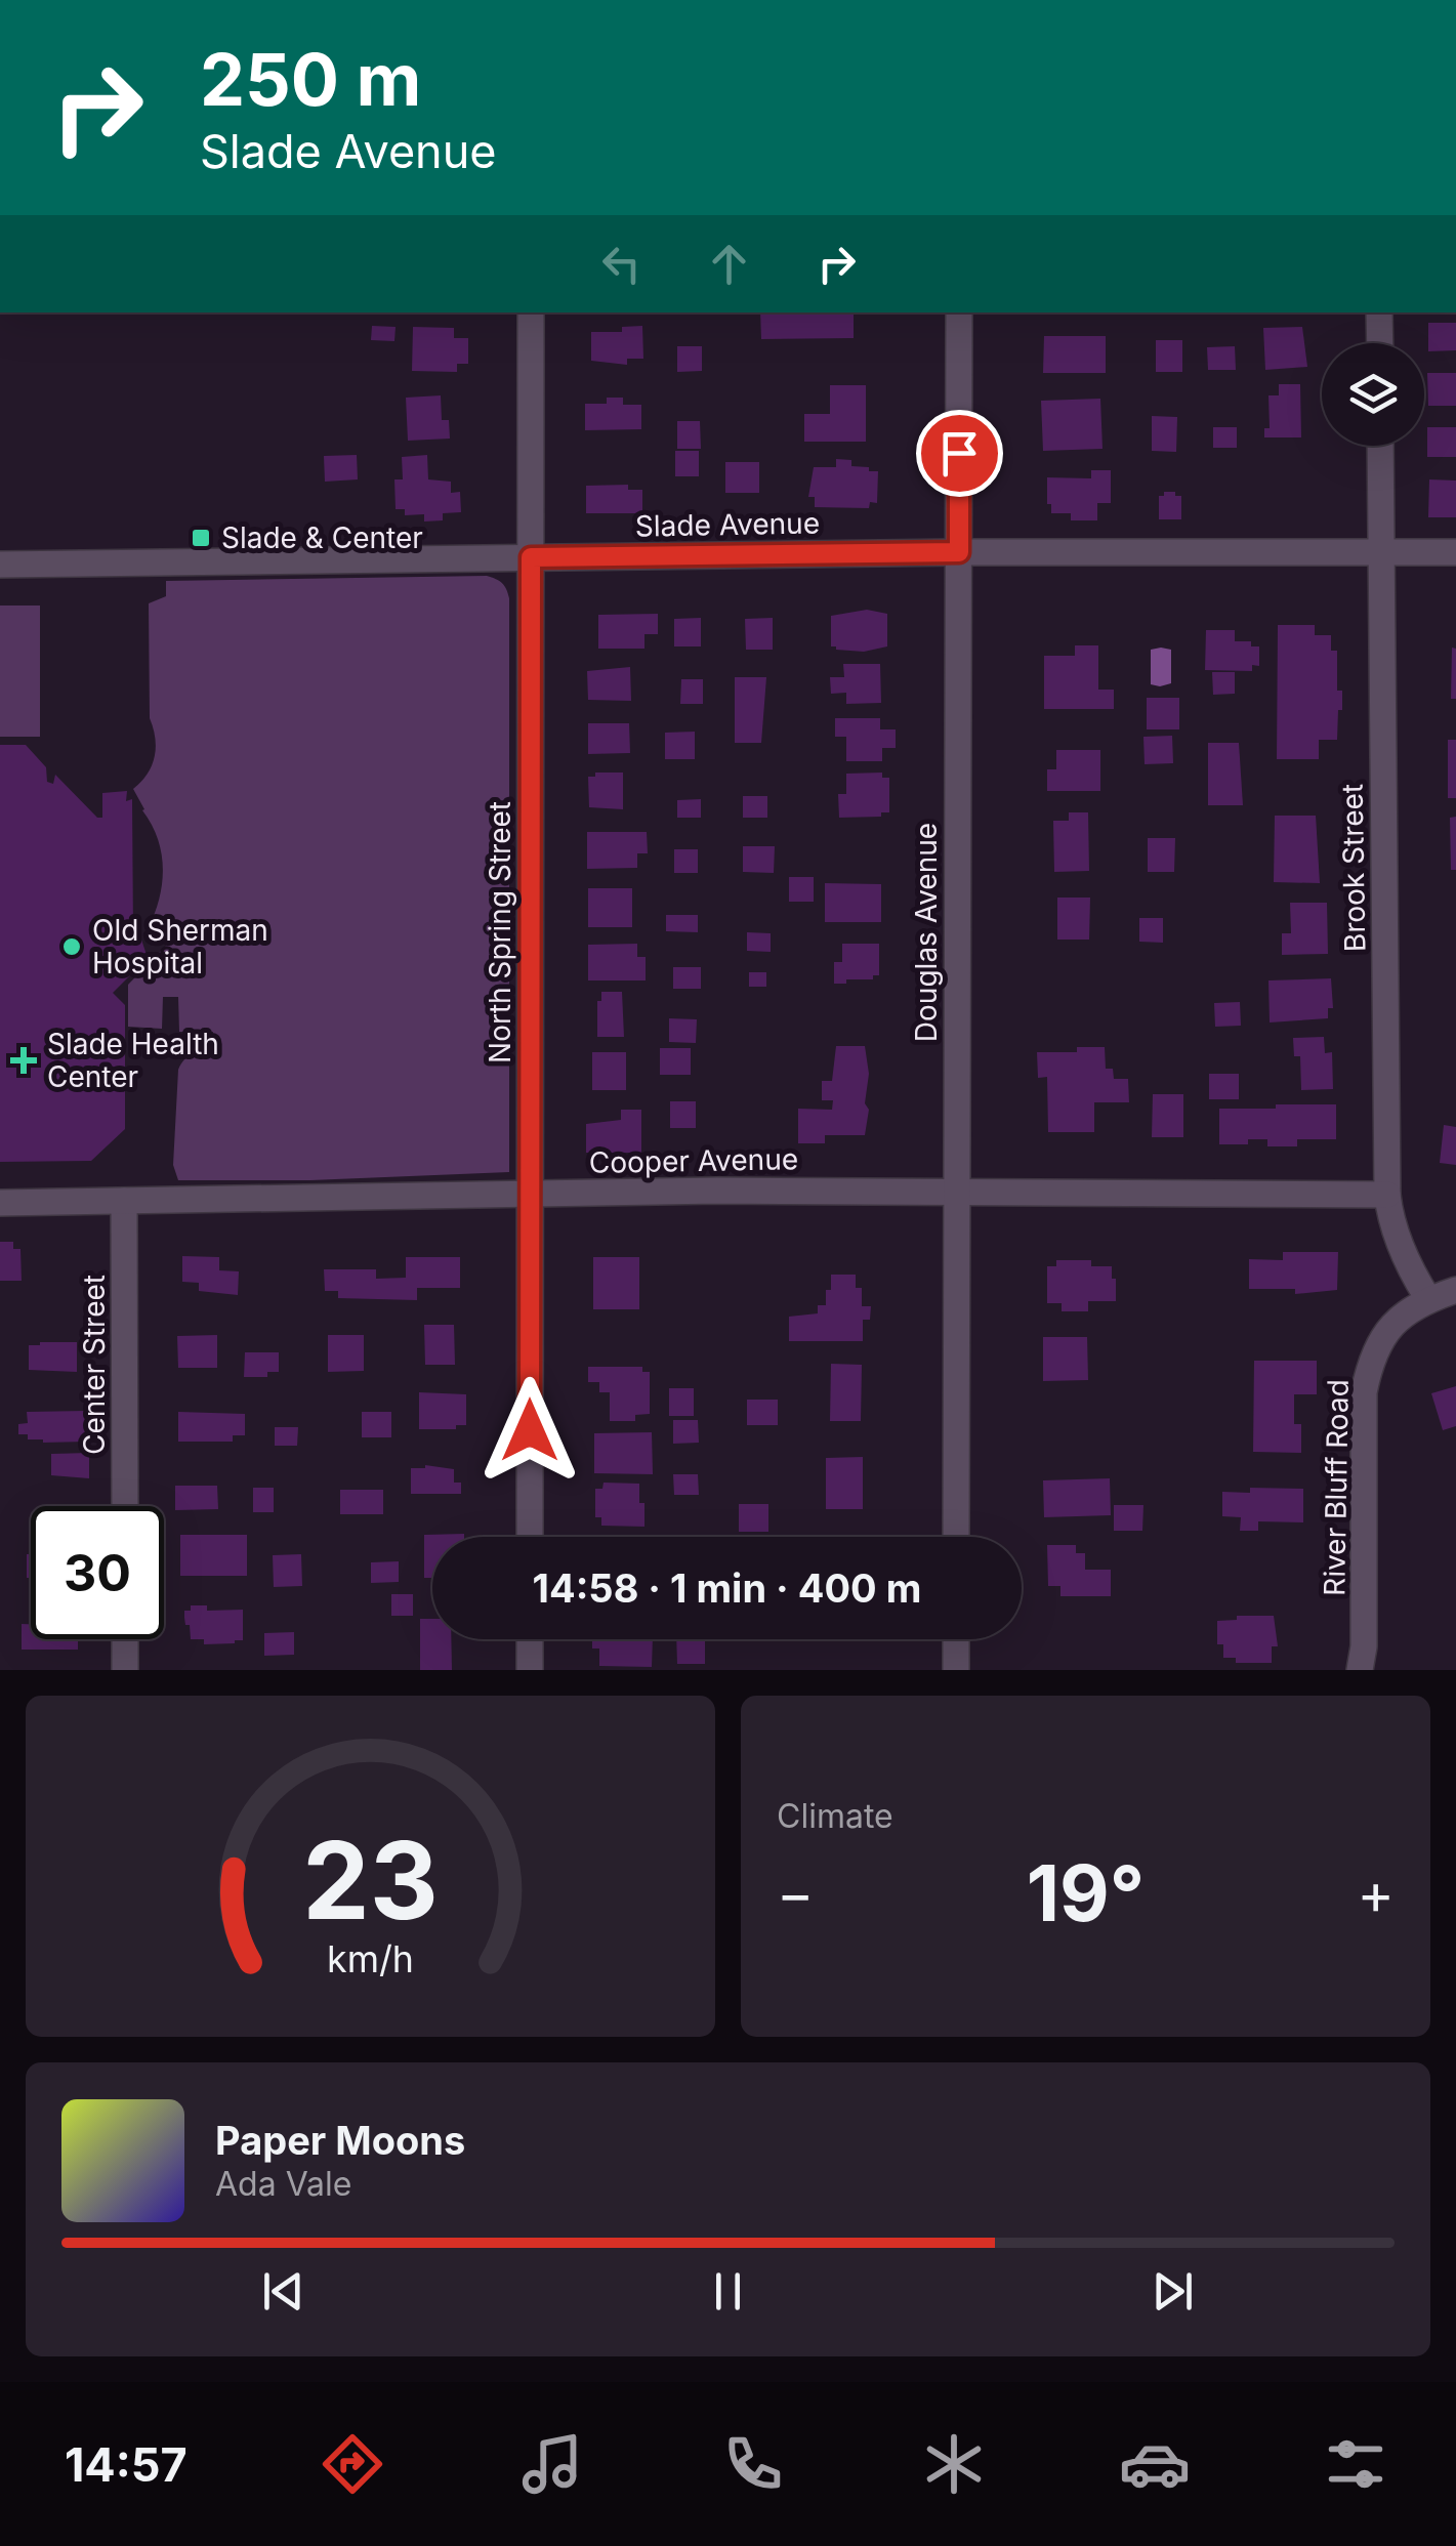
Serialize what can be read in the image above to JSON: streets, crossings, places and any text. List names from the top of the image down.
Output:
{
  "streets": {
    "street": [
      "Slade Avenue",
      "Brook Street",
      "North Spring Street",
      "Douglas Avenue",
      "Cooper Avenue",
      "Center Street",
      "River Bluff Road"
    ]
  },
  "crossings": [
    ["Slade Avenue", "Brook Street"],
    ["Slade Avenue", "North Spring Street"],
    ["Slade Avenue", "Douglas Avenue"],
    ["Brook Street", "Cooper Avenue"],
    ["Brook Street", "River Bluff Road"],
    ["North Spring Street", "Cooper Avenue"],
    ["Douglas Avenue", "Cooper Avenue"],
    ["Cooper Avenue", "Center Street"]
  ],
  "places": {
    "transit": ["Slade & Center"],
    "other": ["Old Sherman Hospital"],
    "health": ["Slade Health Center"]
  },
  "page": {
    "turn": ["250 m", "Slade Avenue"],
    "limit": "30",
    "trip": "14:58 · 1 min · 400 m",
    "tile": "Climate",
    "heat": ["−", "19°", "+"],
    "song": ["Paper Moons", "Ada Vale"],
    "tabs": "14:57",
    "gauge": ["23", "km/h"]
  }
}
